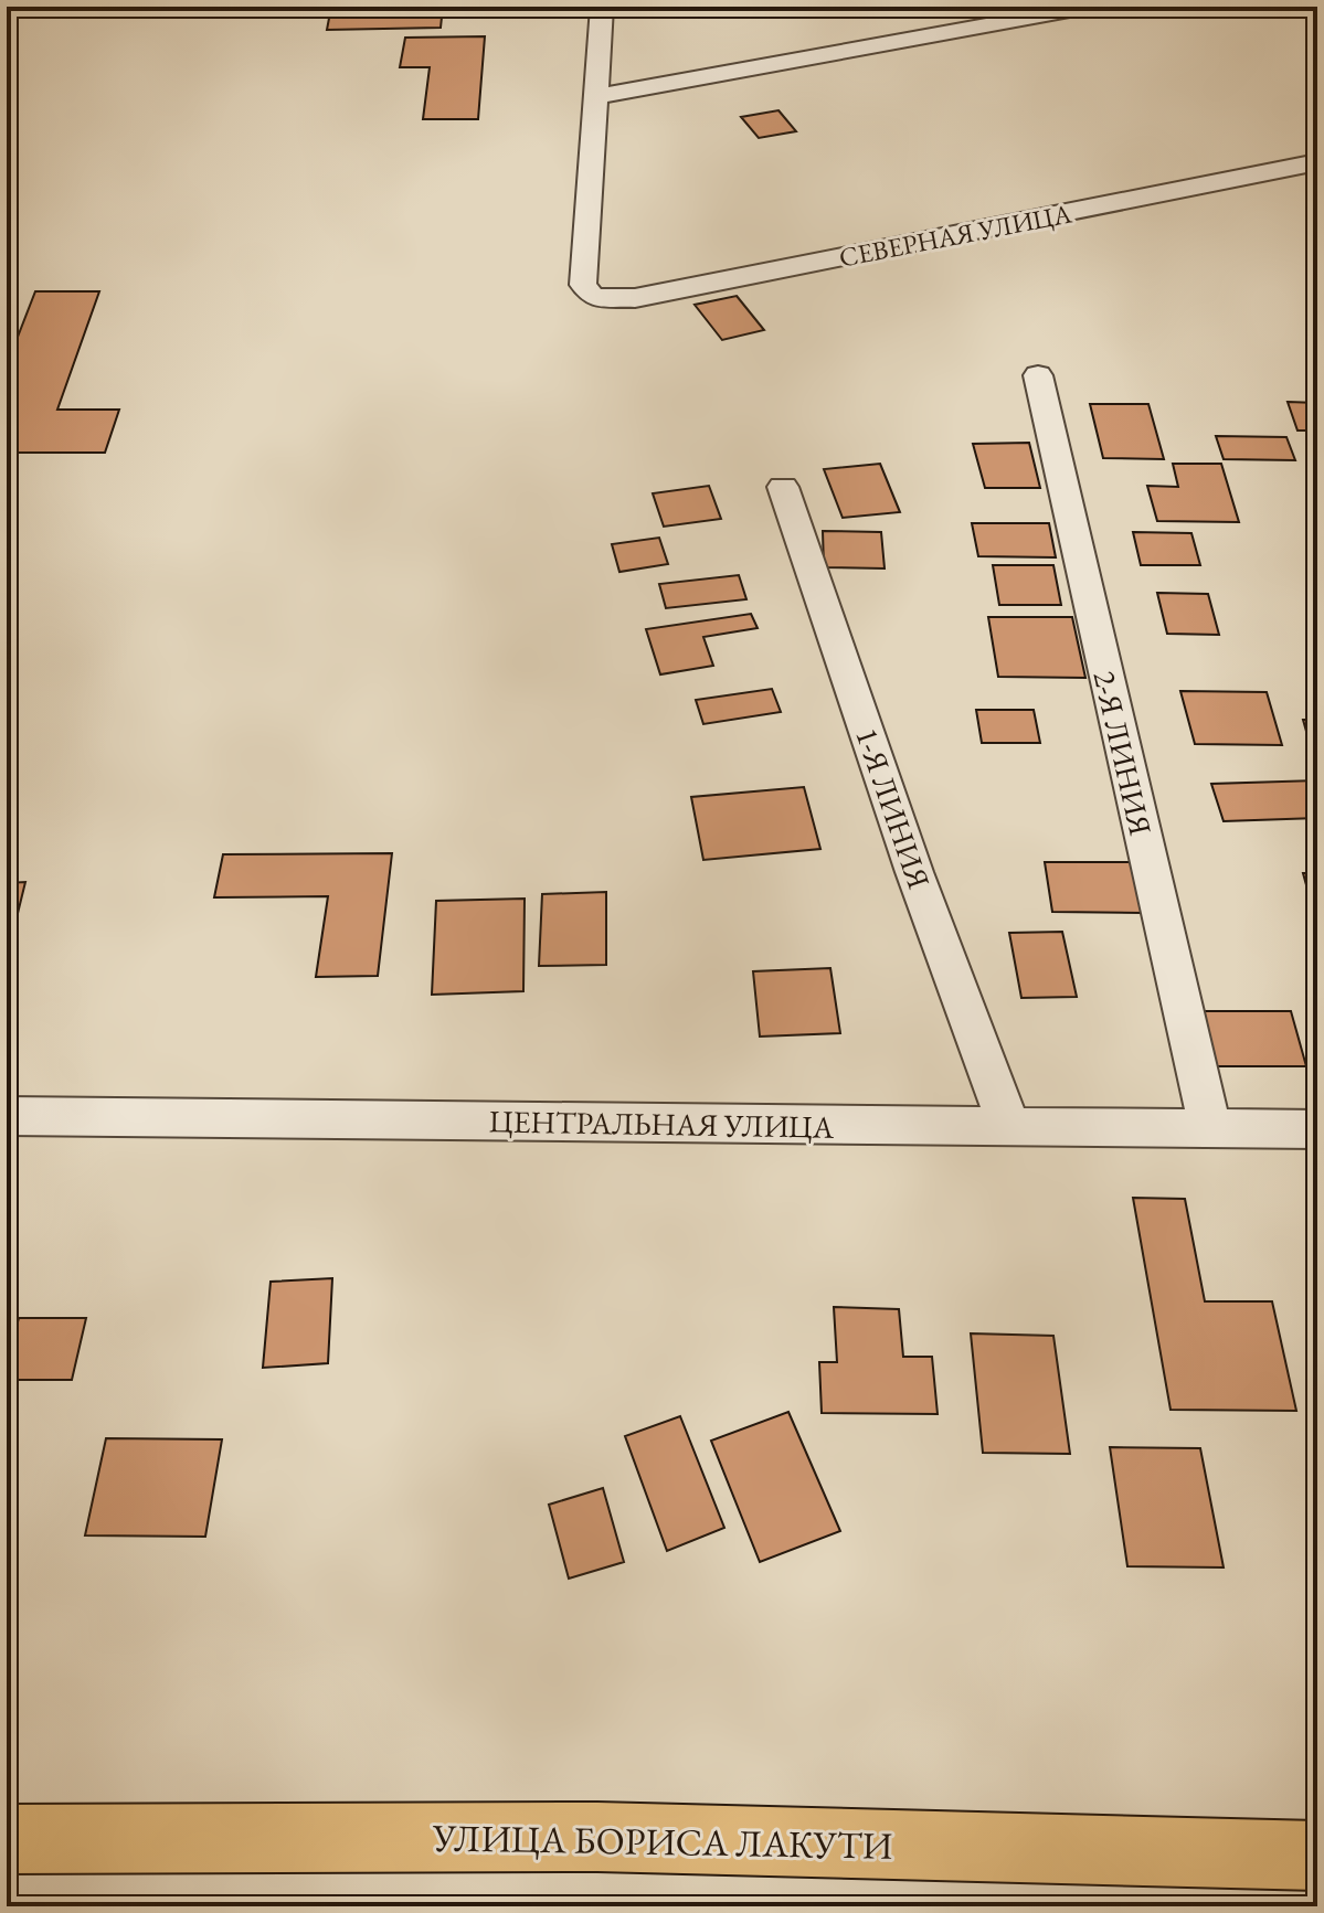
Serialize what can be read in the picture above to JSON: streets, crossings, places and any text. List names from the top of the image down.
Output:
{
  "streets": {
    "main road": ["УЛИЦА БОРИСА ЛАКУТИ"],
    "street": [
      "СЕВЕРНАЯ УЛИЦА",
      "2-Я ЛИНИЯ",
      "1-Я ЛИНИЯ",
      "ЦЕНТРАЛЬНАЯ УЛИЦА"
    ]
  },
  "crossings": [
    ["2-Я ЛИНИЯ", "ЦЕНТРАЛЬНАЯ УЛИЦА"],
    ["1-Я ЛИНИЯ", "ЦЕНТРАЛЬНАЯ УЛИЦА"]
  ]
}
